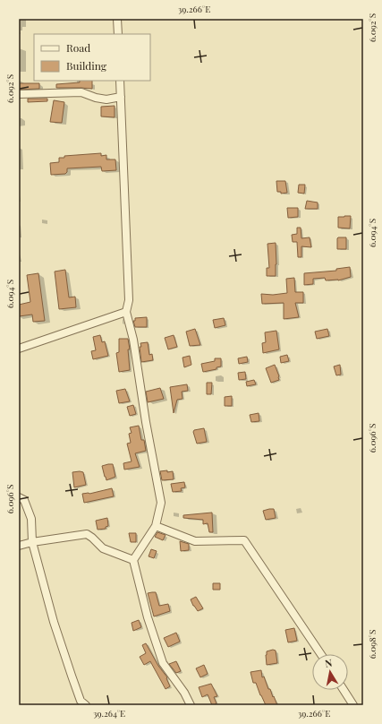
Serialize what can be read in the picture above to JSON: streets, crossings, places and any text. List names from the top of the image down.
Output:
{
  "legend": ["Road", "Building"],
  "north": "top",
  "coordinates": [
    "39.266°E",
    "6.092°S",
    "6.094°S",
    "6.096°S",
    "6.098°S",
    "39.264°E"
  ]
}
